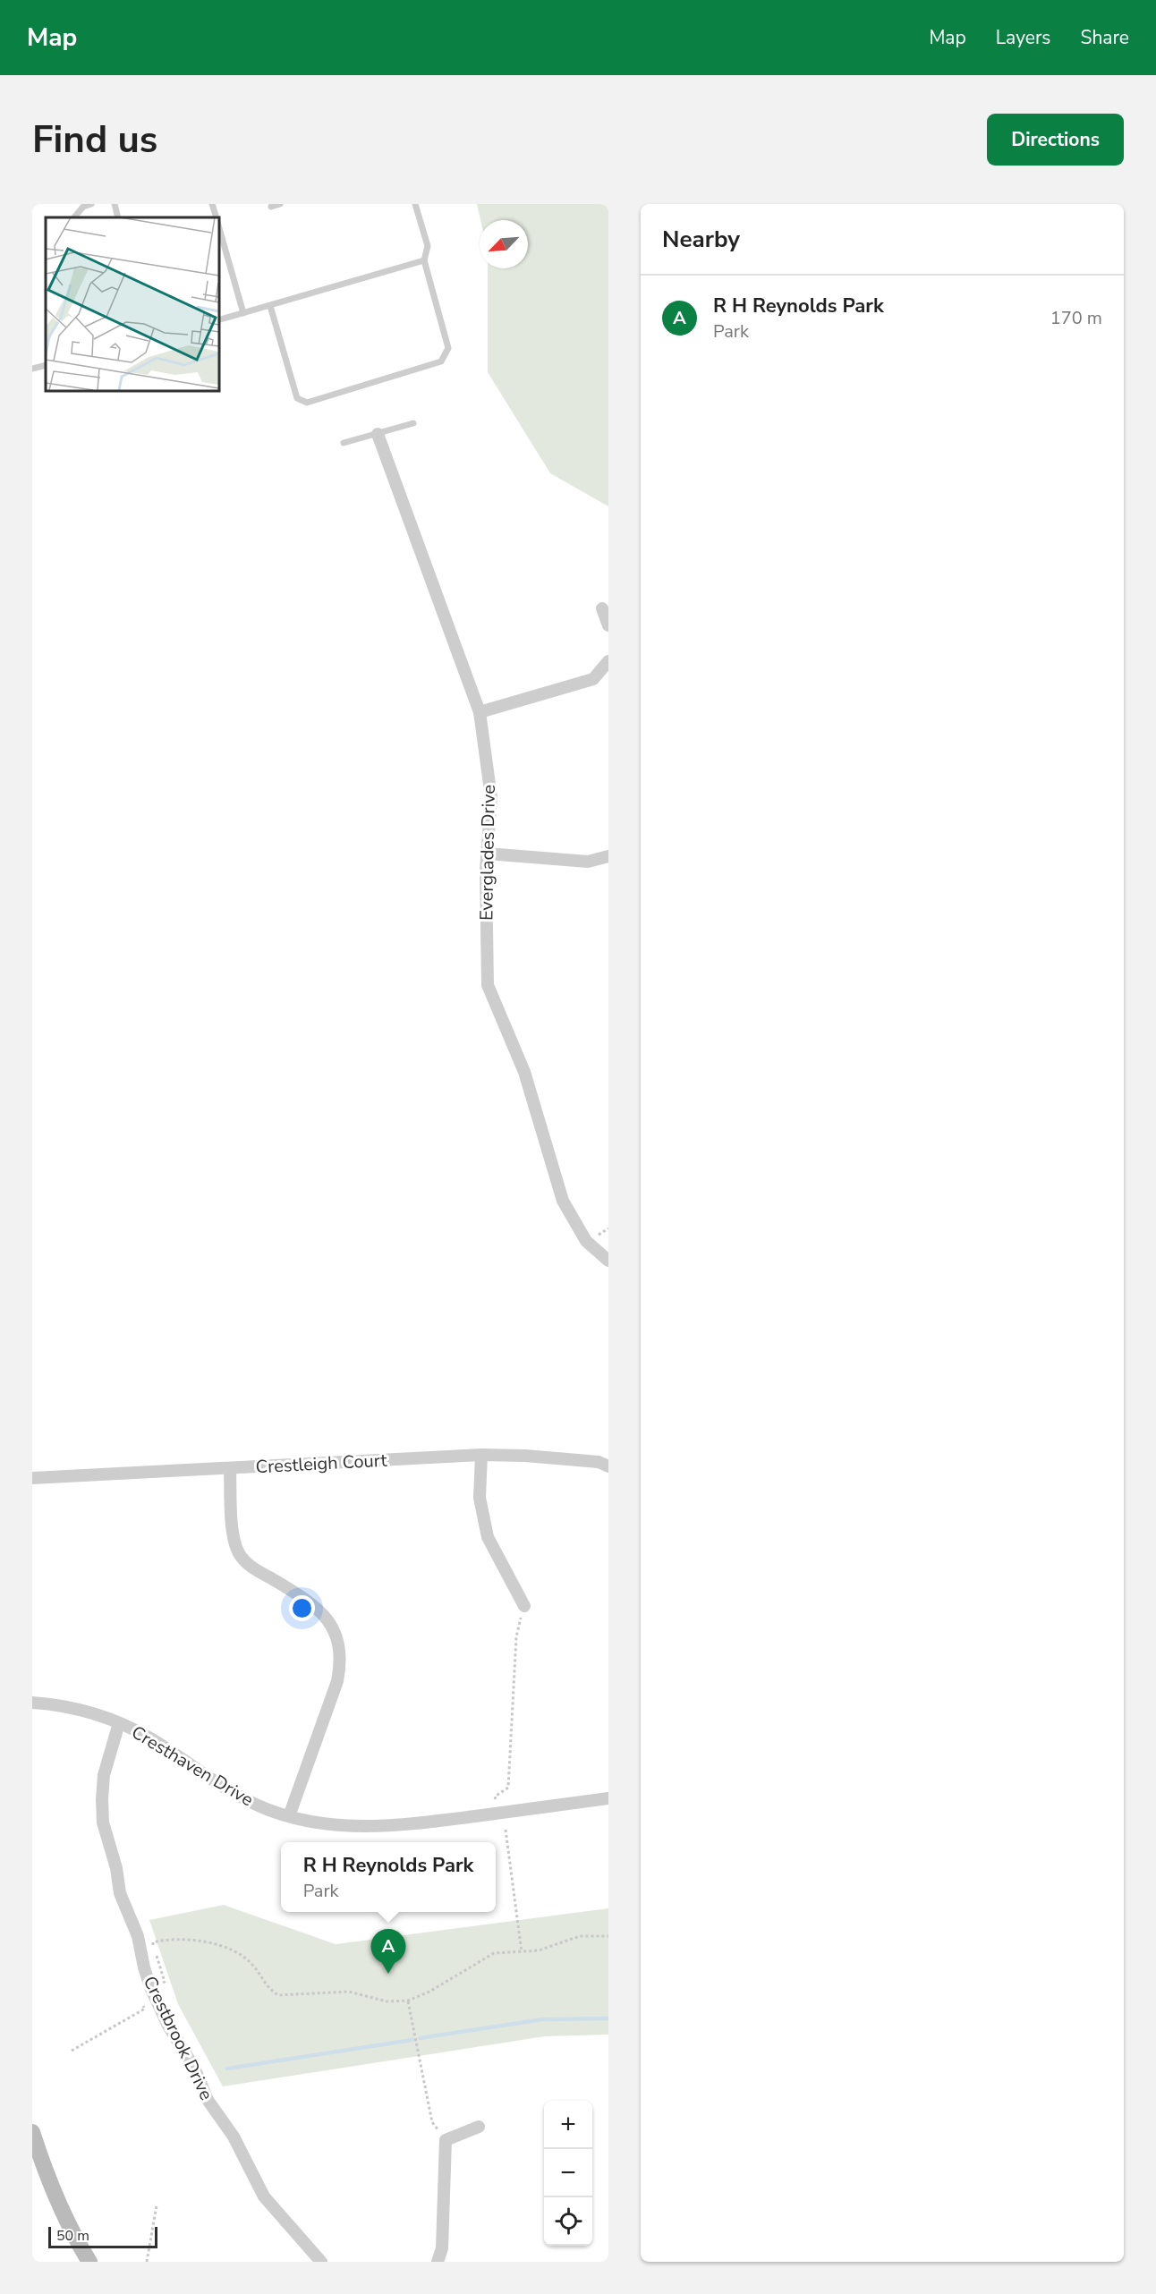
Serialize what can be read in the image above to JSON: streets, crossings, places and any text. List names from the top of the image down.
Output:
{
  "streets": {
    "street": [
      "Everglades Drive",
      "Crestleigh Court",
      "Cresthaven Drive",
      "Crestbrook Drive"
    ]
  },
  "crossings": [
    ["Cresthaven Drive", "Crestbrook Drive"]
  ],
  "scale_bar": "50 m",
  "north": "bottom left",
  "page": {
    "header": "Map",
    "nav": ["Map", "Layers", "Share"],
    "buttons": "Directions",
    "title": "Find us",
    "heading": "Nearby",
    "list": [
      {
        "mark": "A",
        "name": "R H Reynolds Park",
        "note": "Park",
        "value": "170 m"
      }
    ],
    "popup": ["R H Reynolds Park", "Park"],
    "pins": "A",
    "map_buttons": ["+", "−"],
    "scale": "50 m"
  }
}
